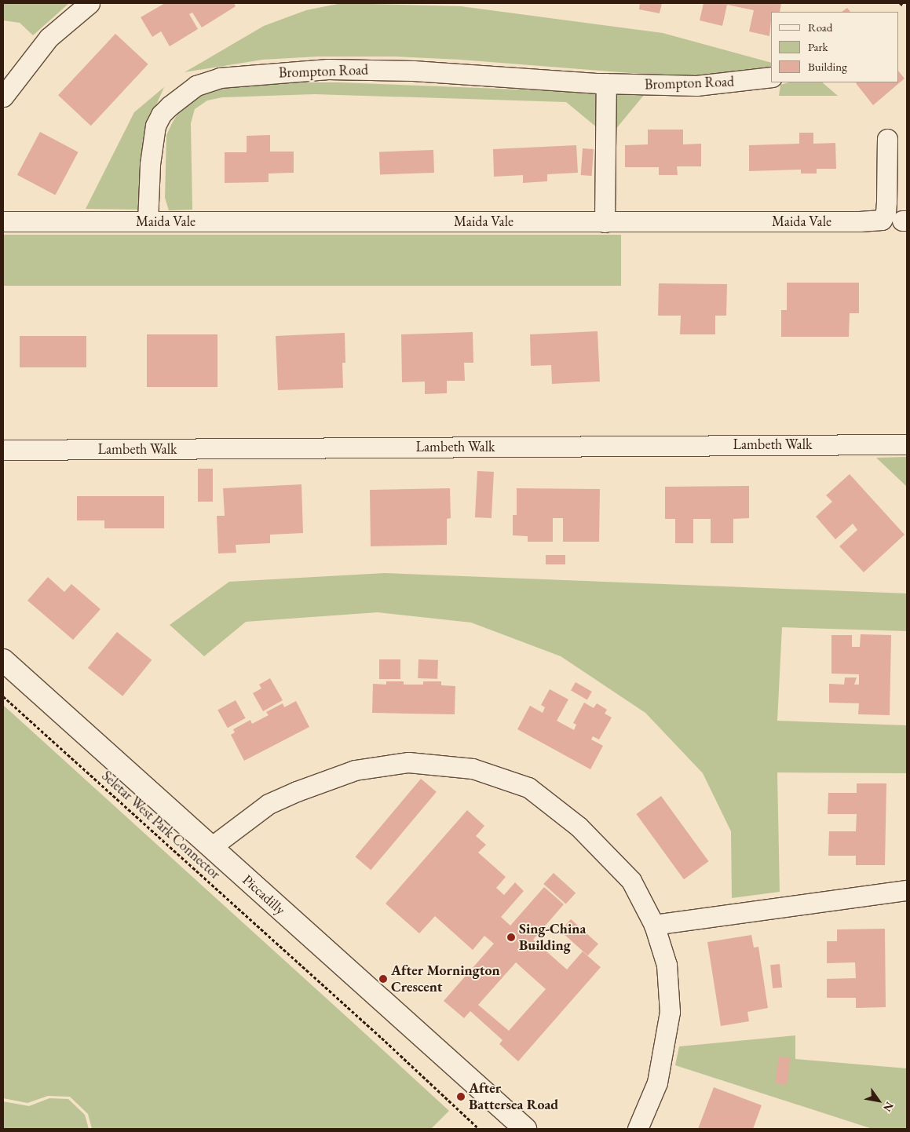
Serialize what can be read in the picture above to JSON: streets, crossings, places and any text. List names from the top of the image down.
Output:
{
  "streets": {
    "street": [
      "Brompton Road",
      "Maida Vale",
      "Lambeth Walk",
      "Piccadilly"
    ],
    "path": ["Seletar West Park Connector"]
  },
  "crossings": [
    ["Brompton Road", "Maida Vale"]
  ],
  "places": ["Sing-China Building", "After Mornington Crescent", "After Battersea Road"],
  "legend": ["Road", "Park", "Building"],
  "north": "bottom right"
}
